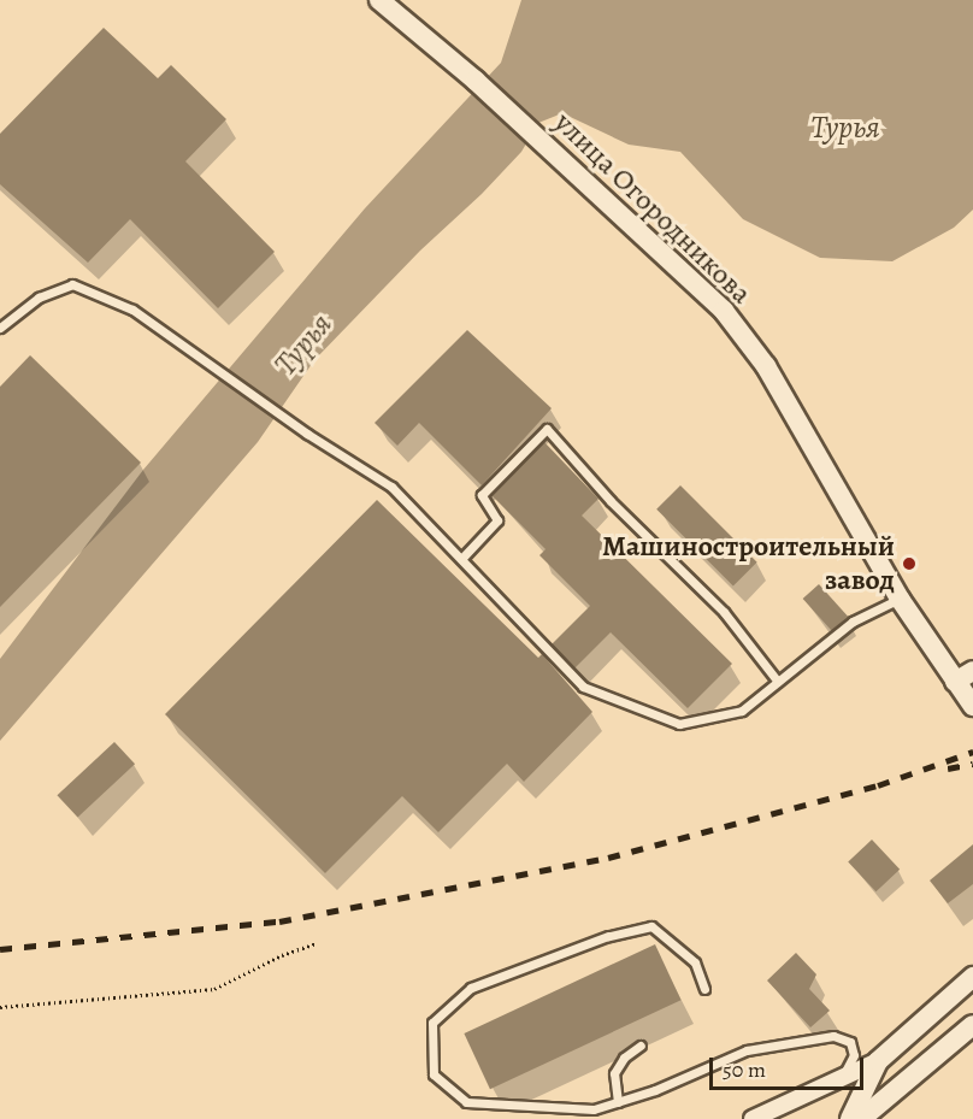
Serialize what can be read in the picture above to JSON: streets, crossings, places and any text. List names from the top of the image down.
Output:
{
  "streets": {
    "street": ["улица Огородникова"]
  },
  "water": ["Турья"],
  "places": ["Машиностроительный завод"],
  "scale_bar": "50 m"
}
